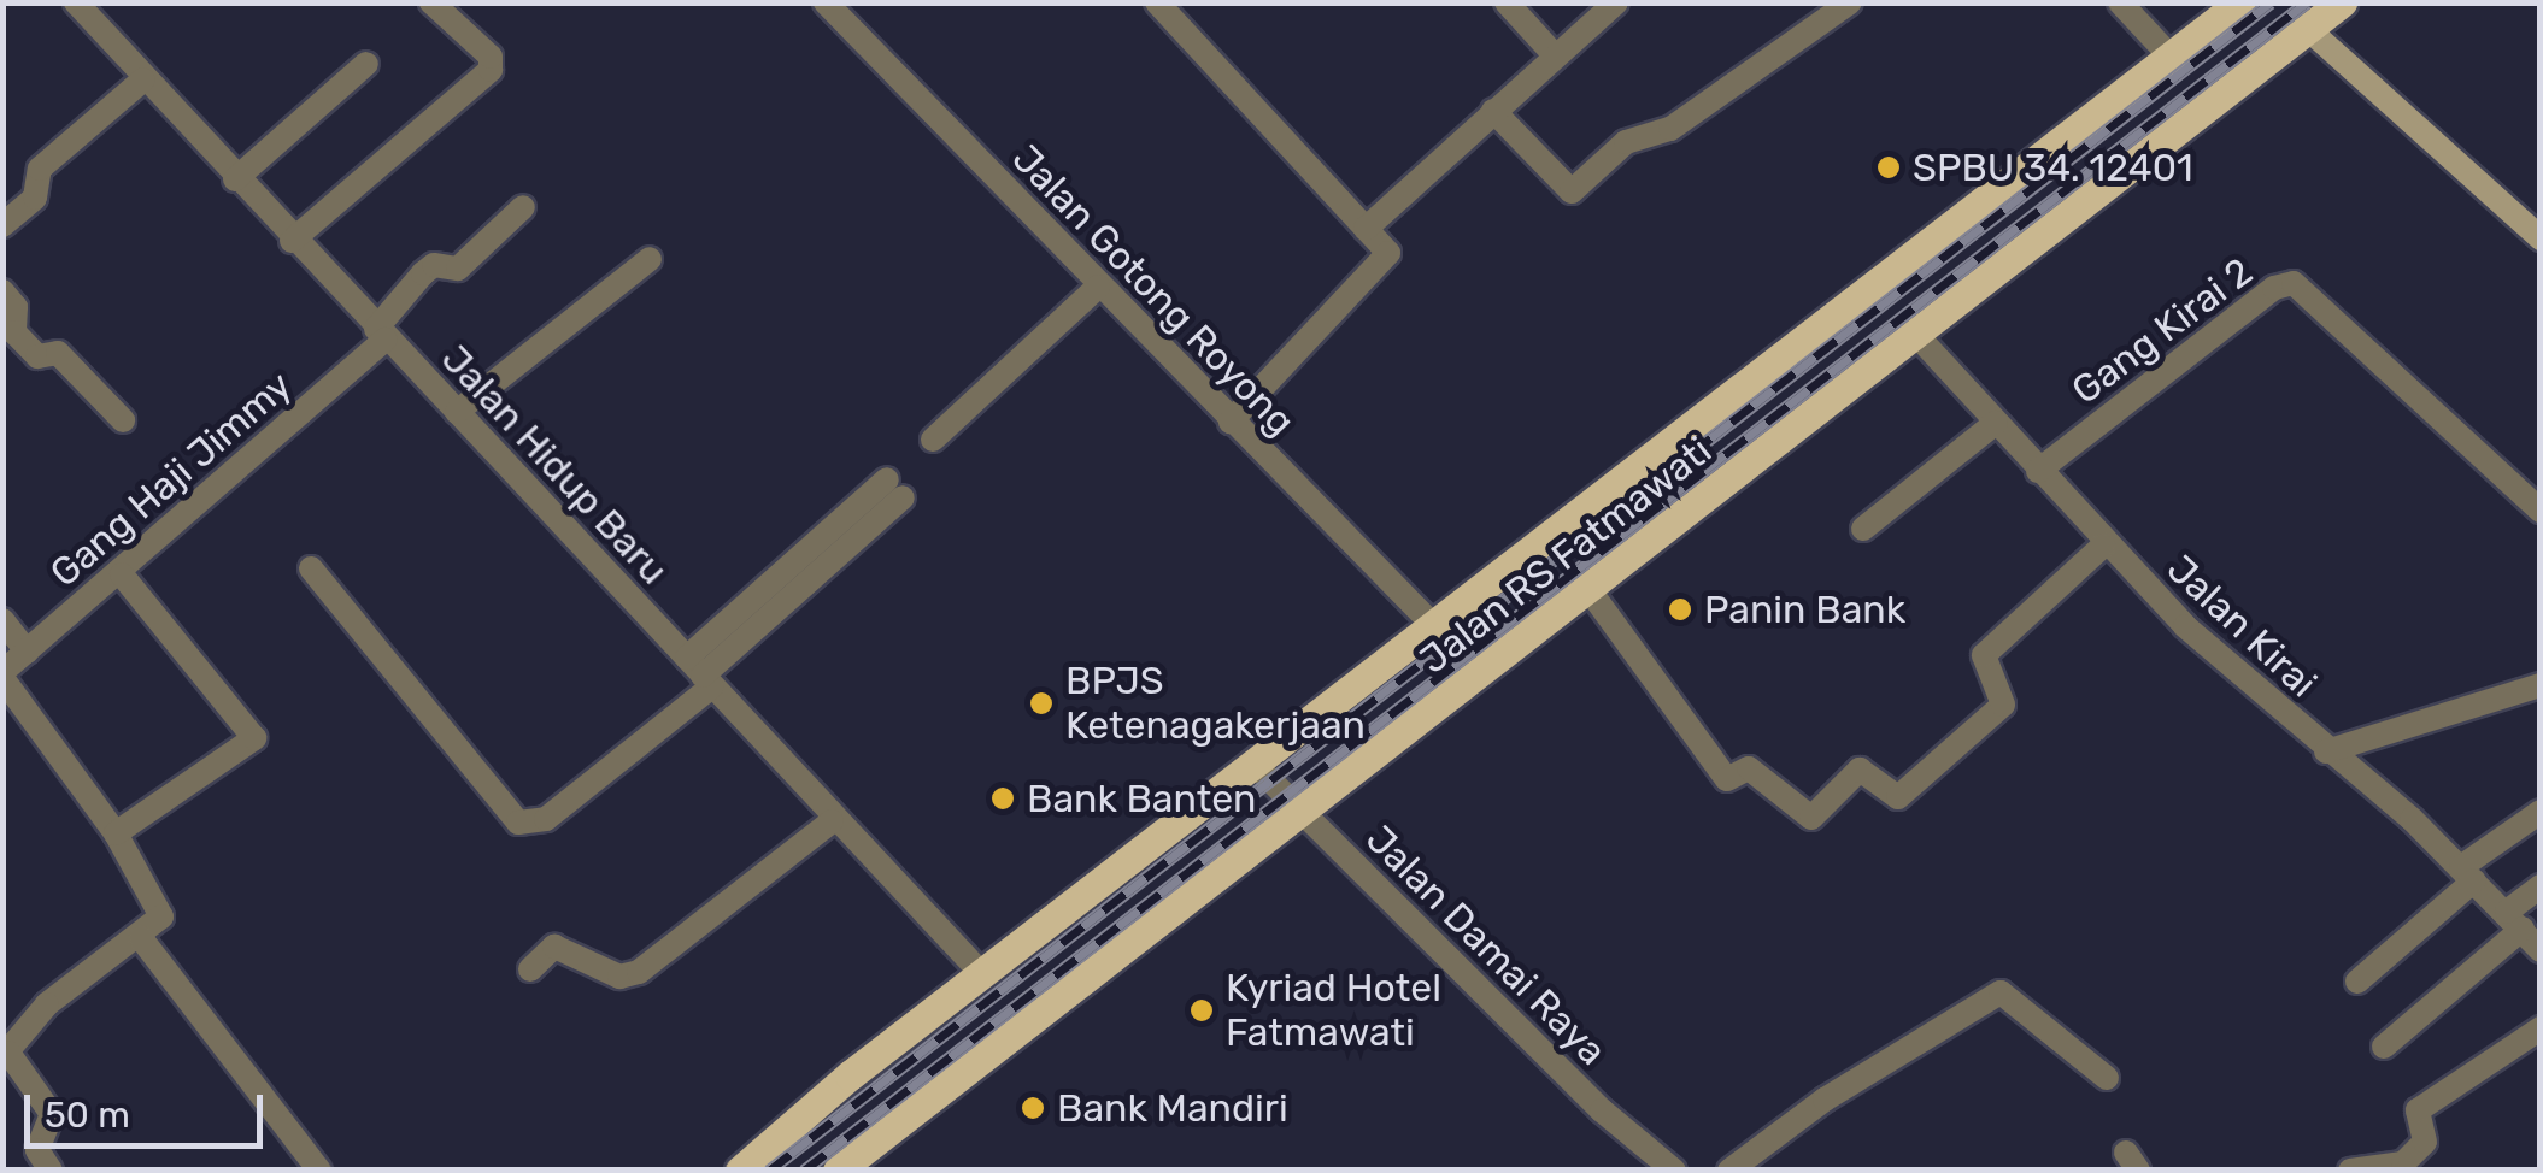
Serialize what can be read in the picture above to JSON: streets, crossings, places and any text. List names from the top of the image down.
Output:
{
  "streets": {
    "main road": ["Jalan RS Fatmawati"],
    "street": [
      "Jalan Gotong Royong",
      "Gang Kirai 2",
      "Jalan Hidup Baru",
      "Gang Haji Jimmy",
      "Jalan Kirai",
      "Jalan Damai Raya"
    ]
  },
  "crossings": [
    ["Jalan Gotong Royong", "Jalan RS Fatmawati"],
    ["Gang Kirai 2", "Jalan Kirai"],
    ["Jalan Hidup Baru", "Gang Haji Jimmy"],
    ["Jalan Hidup Baru", "Jalan RS Fatmawati"],
    ["Jalan RS Fatmawati", "Jalan Kirai"],
    ["Jalan RS Fatmawati", "Jalan Damai Raya"]
  ],
  "places": [
    "SPBU 34. 12401",
    "Panin Bank",
    "BPJS Ketenagakerjaan",
    "Bank Banten",
    "Kyriad Hotel Fatmawati",
    "Bank Mandiri"
  ],
  "scale_bar": "50 m"
}
